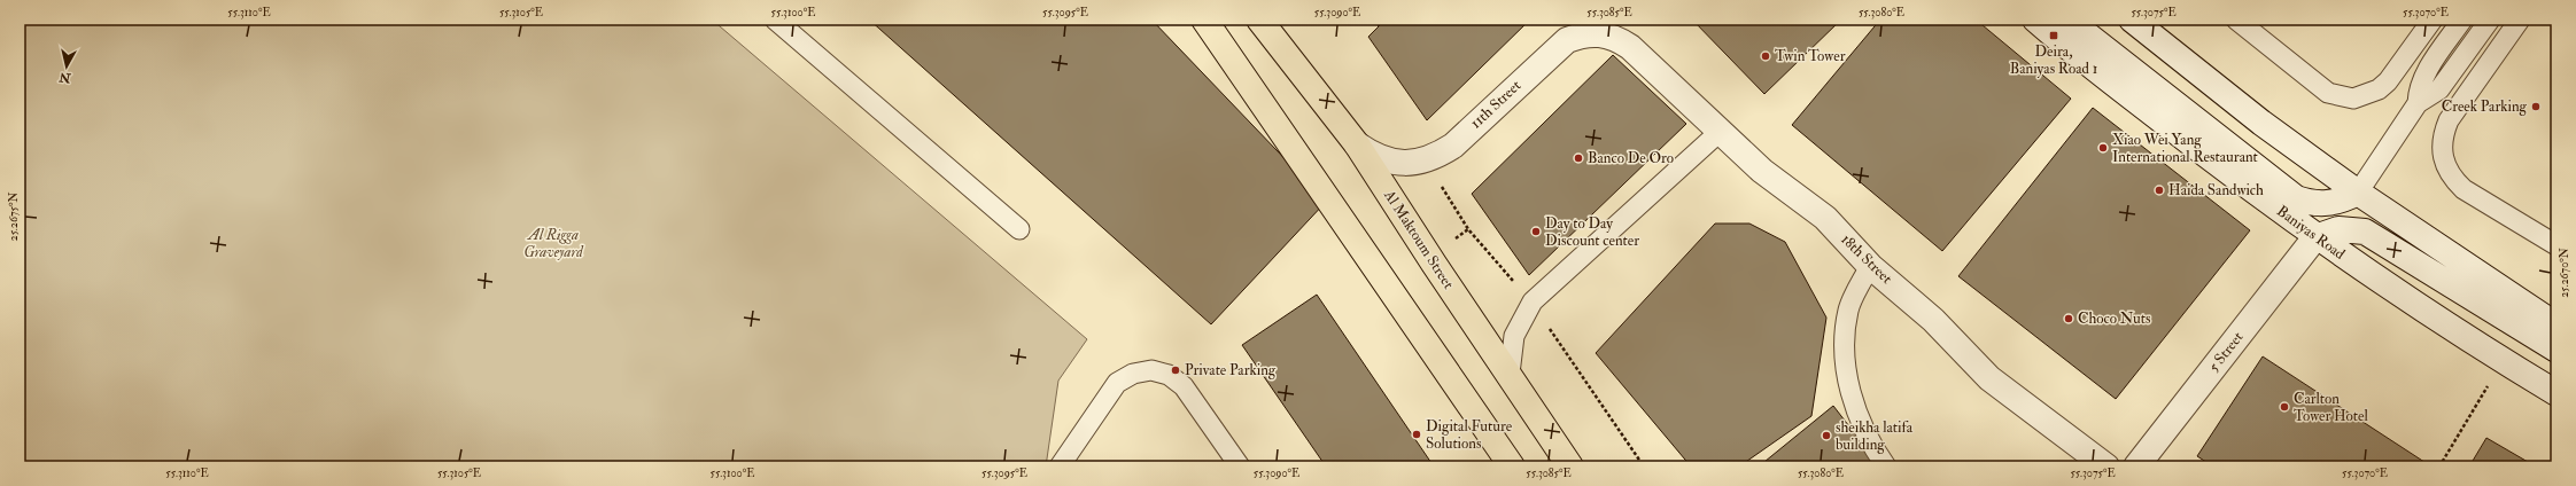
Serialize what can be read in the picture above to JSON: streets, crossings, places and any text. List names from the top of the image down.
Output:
{
  "streets": {
    "main road": [
      "11th Street",
      "Baniyas Road",
      "Al Maktoum Street",
      "18th Street",
      "5 Street"
    ]
  },
  "crossings": [
    ["11th Street", "Al Maktoum Street"],
    ["11th Street", "18th Street"],
    ["Baniyas Road", "5 Street"]
  ],
  "parks": ["Al Rigga Graveyard"],
  "places": {
    "transit": ["Deira, Baniyas Road 1"],
    "other": [
      "Twin Tower",
      "Creek Parking",
      "Xiao Wei Yang International Restaurant",
      "Banco De Oro",
      "Haida Sandwich",
      "Day to Day Discount center",
      "Choco Nuts",
      "Private Parking",
      "Carlton Tower Hotel",
      "Digital Future Solutions",
      "sheikha latifa building"
    ]
  },
  "north": "bottom",
  "coordinates": [
    "55.3110°E",
    "55.3105°E",
    "55.3100°E",
    "55.3095°E",
    "55.3090°E",
    "55.3085°E",
    "55.3080°E",
    "55.3075°E",
    "55.3070°E",
    "25.2675°N",
    "25.2670°N"
  ]
}
